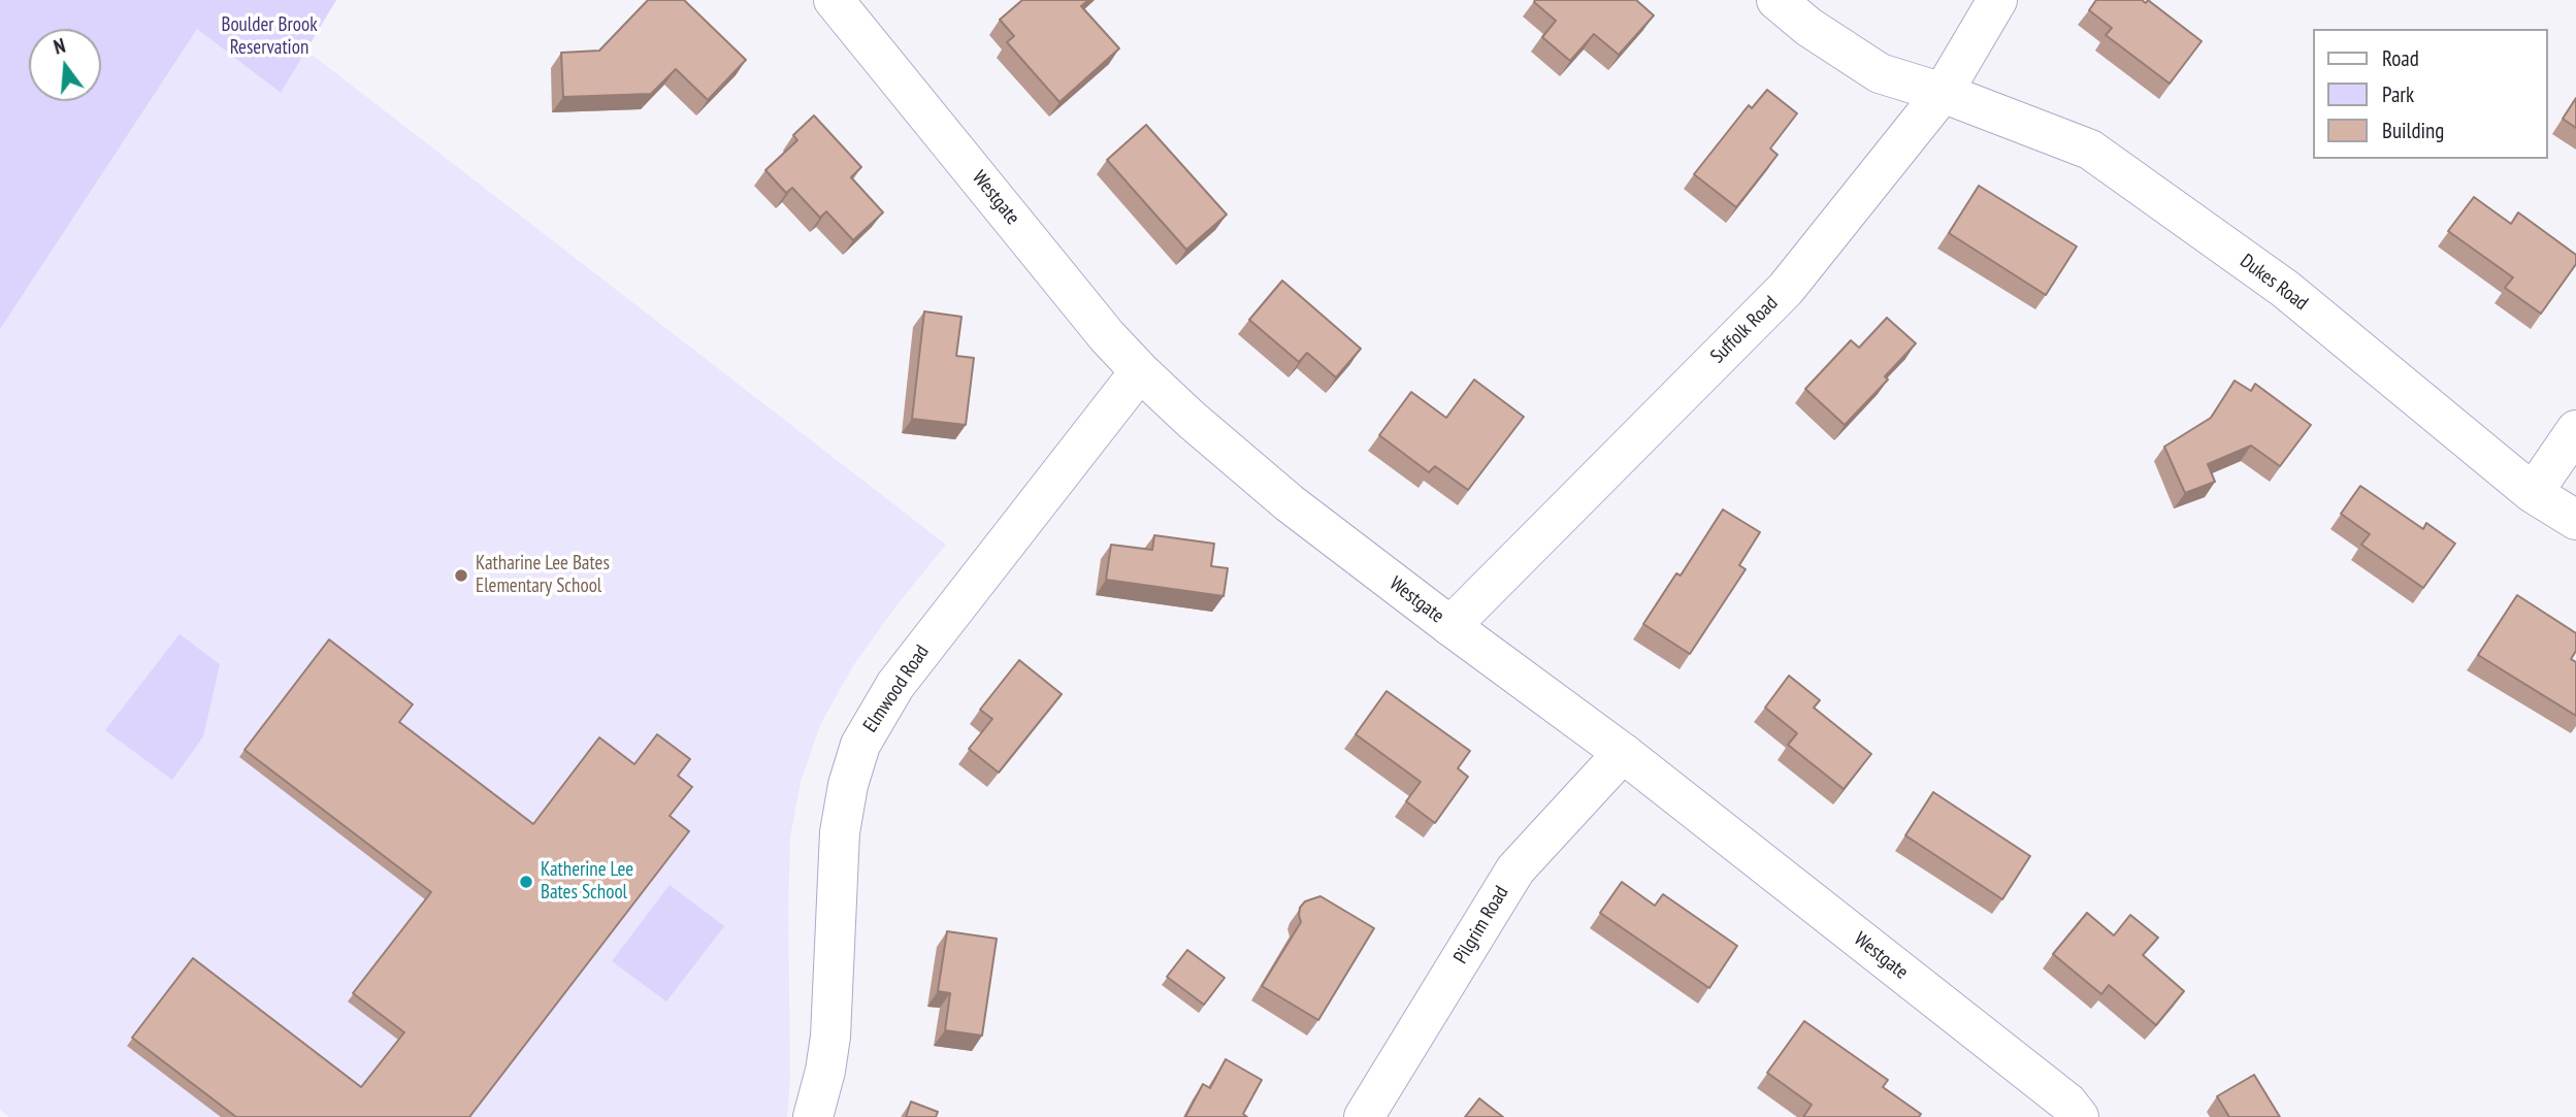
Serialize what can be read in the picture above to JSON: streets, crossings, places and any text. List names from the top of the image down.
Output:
{
  "streets": {
    "street": [
      "Westgate",
      "Dukes Road",
      "Suffolk Road",
      "Elmwood Road",
      "Pilgrim Road"
    ]
  },
  "crossings": [
    ["Westgate", "Suffolk Road"],
    ["Westgate", "Elmwood Road"],
    ["Westgate", "Pilgrim Road"],
    ["Dukes Road", "Suffolk Road"]
  ],
  "parks": ["Boulder Brook Reservation"],
  "places": ["Katharine Lee Bates Elementary School", "Katherine Lee Bates School"],
  "legend": ["Road", "Park", "Building"],
  "north": "top"
}
